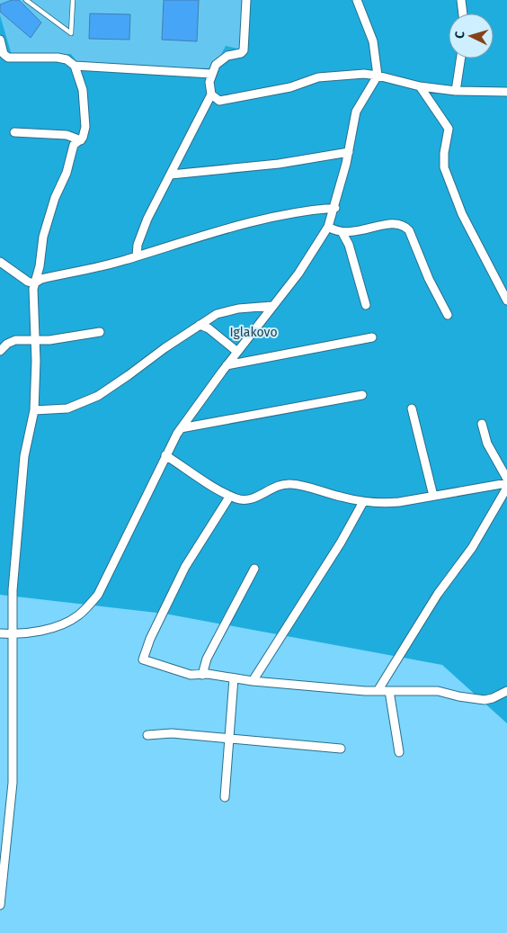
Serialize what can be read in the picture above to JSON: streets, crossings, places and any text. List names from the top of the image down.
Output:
{
  "parks": ["Iglakovo"],
  "north": "left"
}
